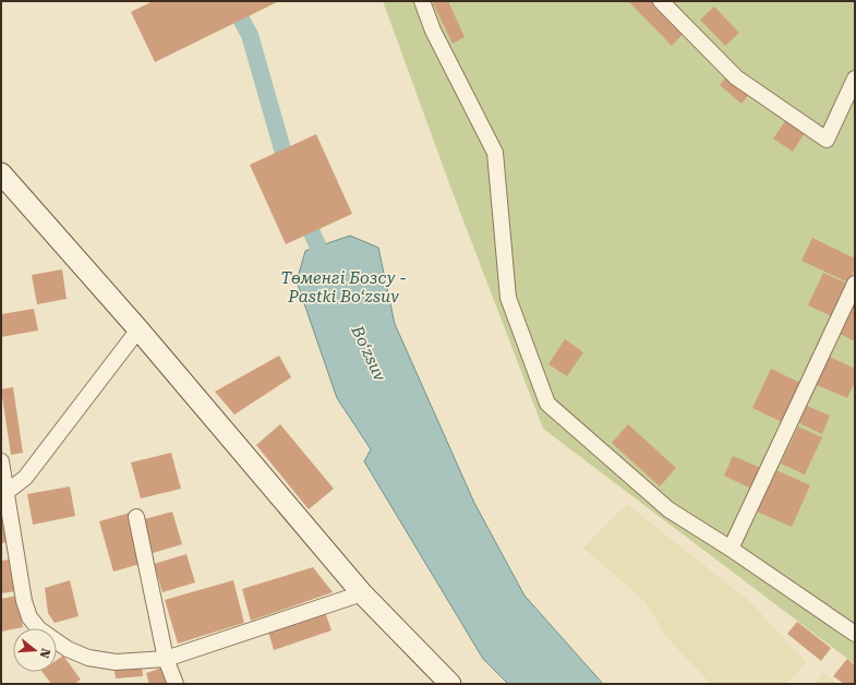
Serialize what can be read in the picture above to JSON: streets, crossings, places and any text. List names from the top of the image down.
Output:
{
  "water": ["Төменгі Бозсу - Pastki Boʻzsuv", "Boʻzsuv"],
  "north": "right"
}
